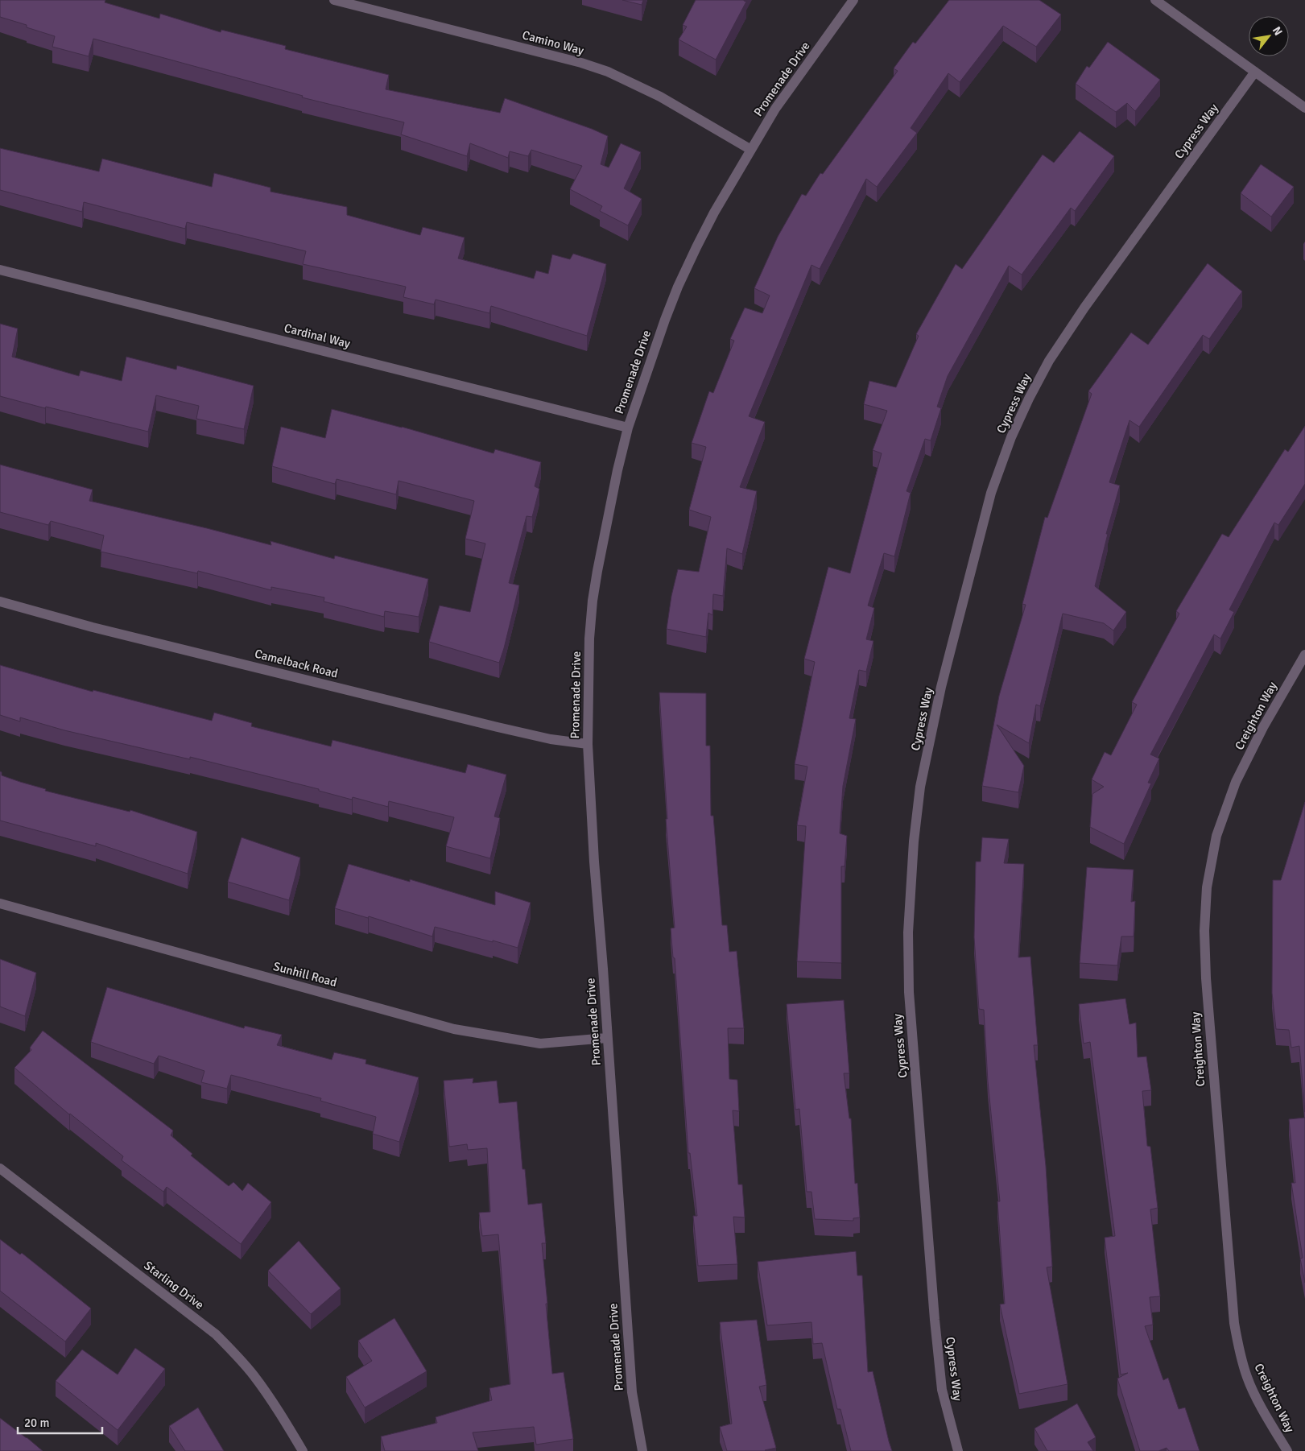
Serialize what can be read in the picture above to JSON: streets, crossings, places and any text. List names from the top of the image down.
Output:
{
  "streets": {
    "street": [
      "Camino Way",
      "Promenade Drive",
      "Cypress Way",
      "Cardinal Way",
      "Camelback Road",
      "Creighton Way",
      "Sunhill Road",
      "Starling Drive"
    ]
  },
  "crossings": [
    ["Camino Way", "Promenade Drive"],
    ["Promenade Drive", "Cardinal Way"],
    ["Promenade Drive", "Camelback Road"],
    ["Promenade Drive", "Sunhill Road"]
  ],
  "scale_bar": "20 m",
  "north": "top right"
}
